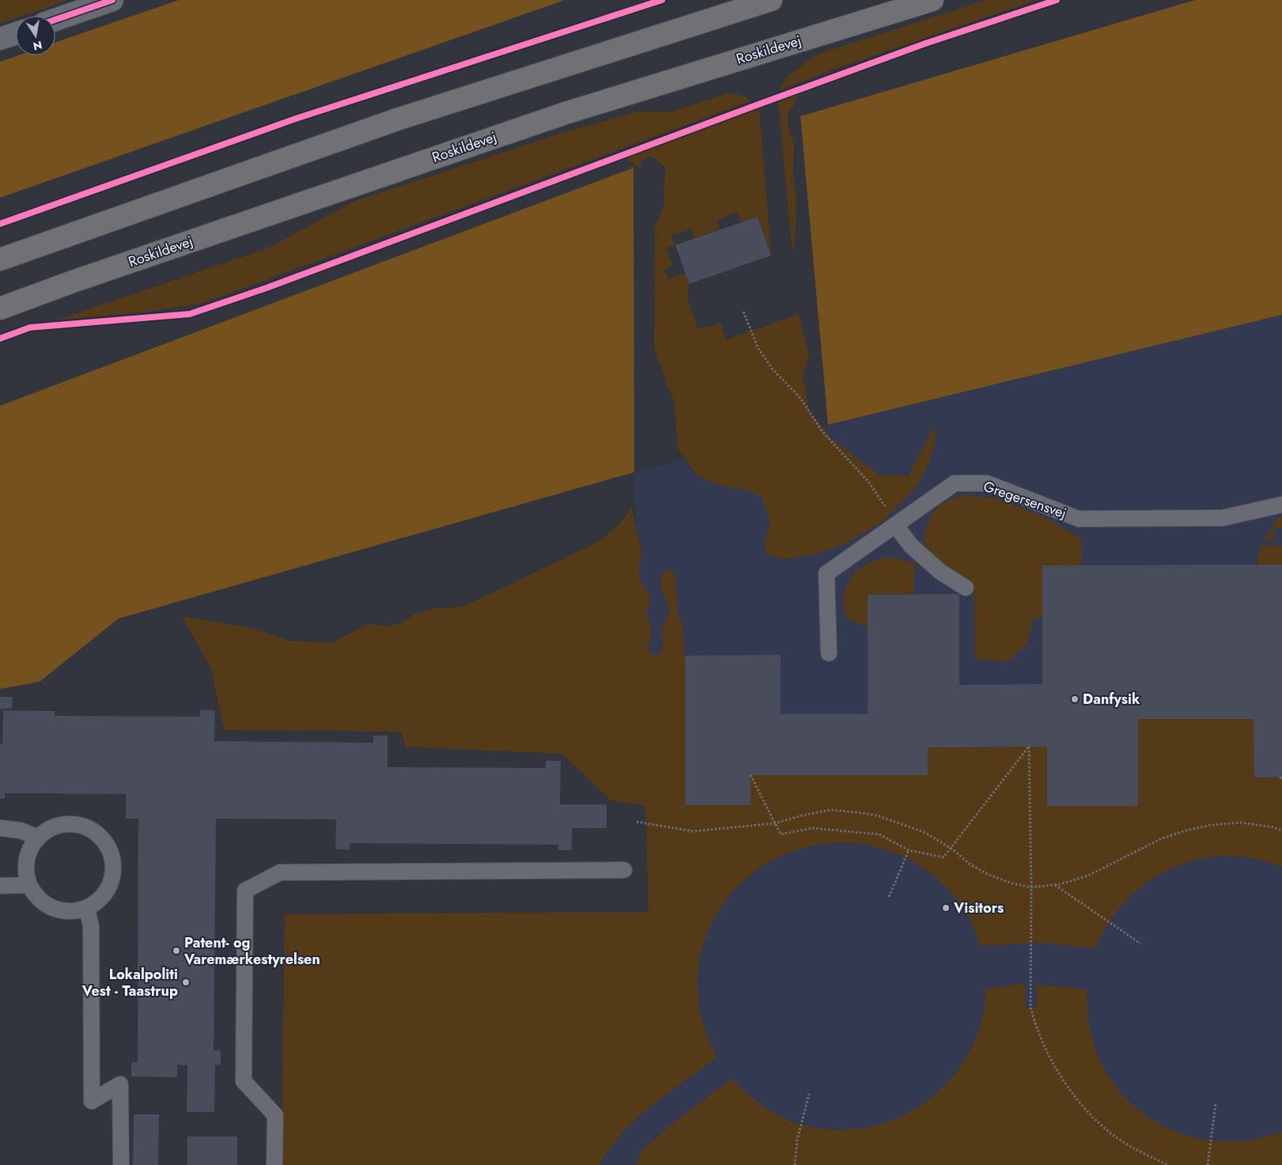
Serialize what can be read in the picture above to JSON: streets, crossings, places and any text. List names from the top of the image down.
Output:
{
  "streets": {
    "main road": ["Roskildevej"],
    "lane": ["Gregersensvej"]
  },
  "places": [
    "Danfysik",
    "Visitors",
    "Patent- og Varemærkestyrelsen",
    "Lokalpoliti Vest - Taastrup"
  ],
  "north": "bottom"
}
